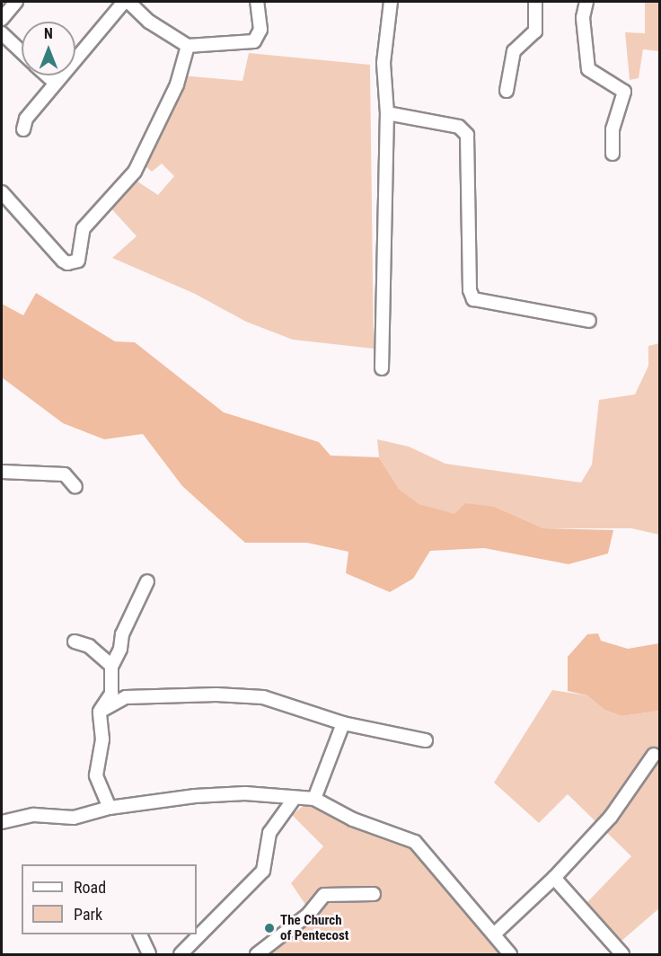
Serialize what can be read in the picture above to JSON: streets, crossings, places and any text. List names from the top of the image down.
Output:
{
  "places": ["The Church of Pentecost"],
  "legend": ["Road", "Park"],
  "north": "top"
}
